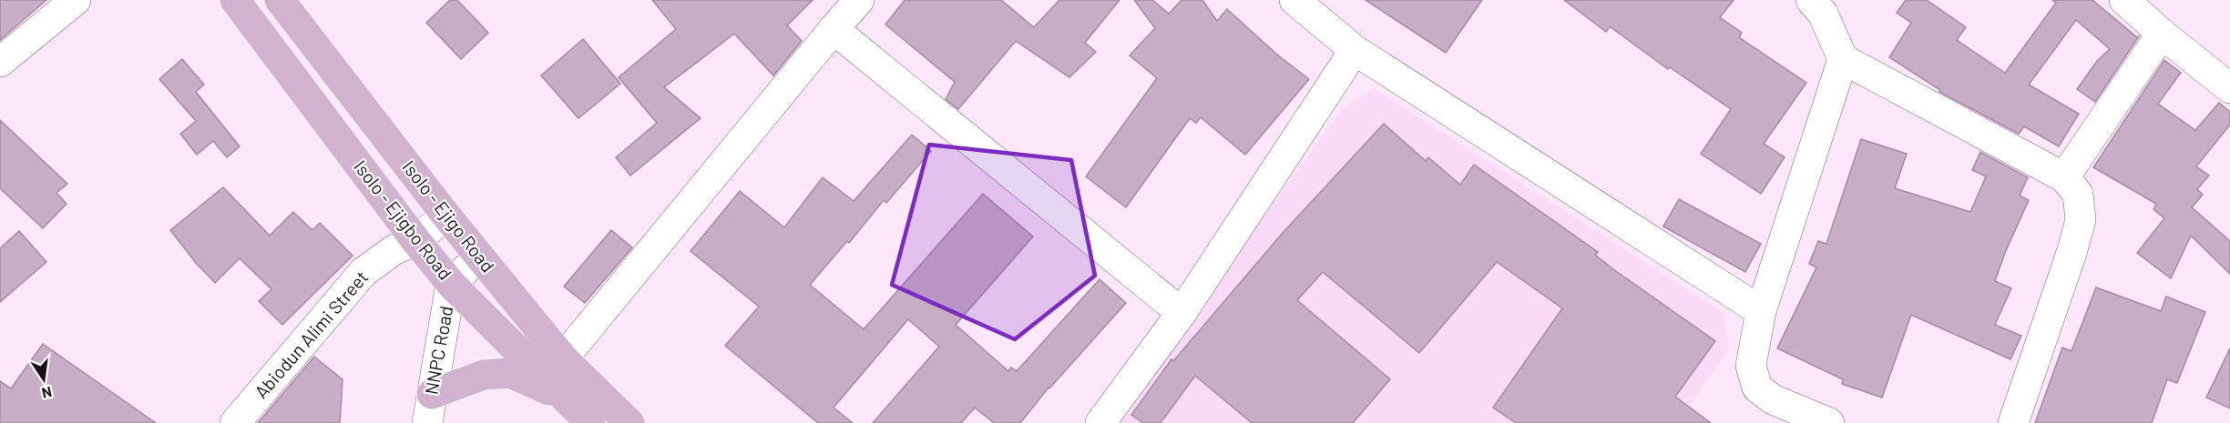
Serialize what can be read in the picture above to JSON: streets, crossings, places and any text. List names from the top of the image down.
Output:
{
  "streets": {
    "main road": ["Isolo - Ejigo Road", "Isolo - Ejigbo Road"],
    "street": ["Abiodun Alimi Street", "NNPC Road"]
  },
  "crossings": [
    ["Isolo - Ejigo Road", "Abiodun Alimi Street"],
    ["Isolo - Ejigo Road", "NNPC Road"],
    ["Isolo - Ejigbo Road", "Abiodun Alimi Street"],
    ["Isolo - Ejigbo Road", "NNPC Road"]
  ],
  "north": "bottom"
}
